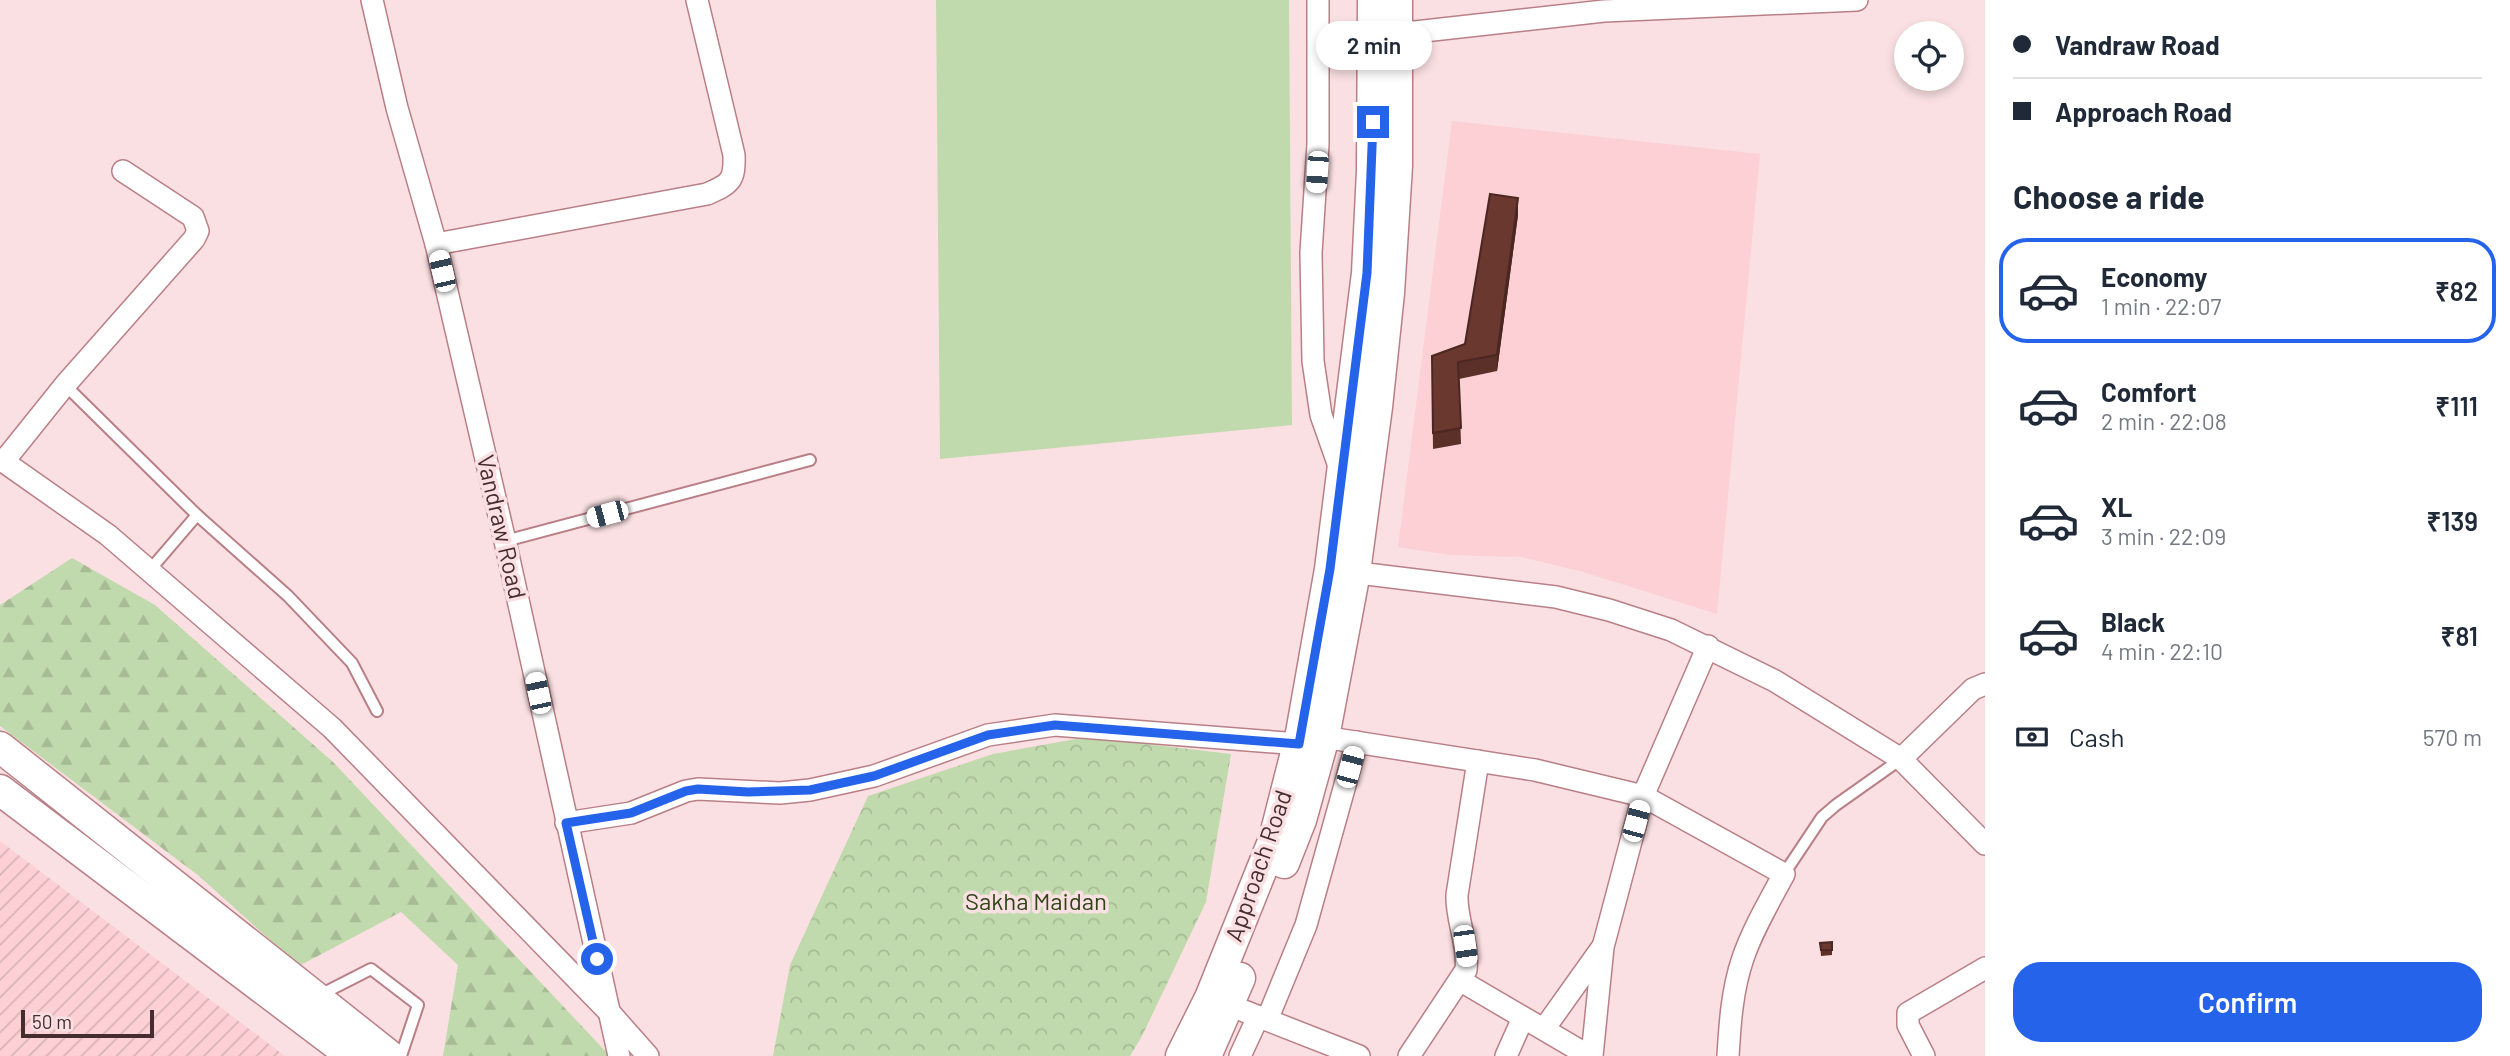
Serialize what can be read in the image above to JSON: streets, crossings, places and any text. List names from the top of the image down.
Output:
{
  "streets": {
    "street": ["Vandraw Road", "Approach Road"]
  },
  "parks": ["Sakha Maidan"],
  "scale_bar": "50 m",
  "page": {
    "banner": ["Vandraw Road", "Approach Road"],
    "bubble": "2 min",
    "heading": "Choose a ride",
    "list": [
      {
        "name": "Economy",
        "note": "1 min · 22:07",
        "value": "₹82"
      },
      {
        "name": "Comfort",
        "note": "2 min · 22:08",
        "value": "₹111"
      },
      {
        "name": "XL",
        "note": "3 min · 22:09",
        "value": "₹139"
      },
      {
        "name": "Black",
        "note": "4 min · 22:10",
        "value": "₹81"
      }
    ],
    "pay": ["Cash", "570 m"],
    "buttons": "Confirm",
    "scale": "50 m"
  }
}
